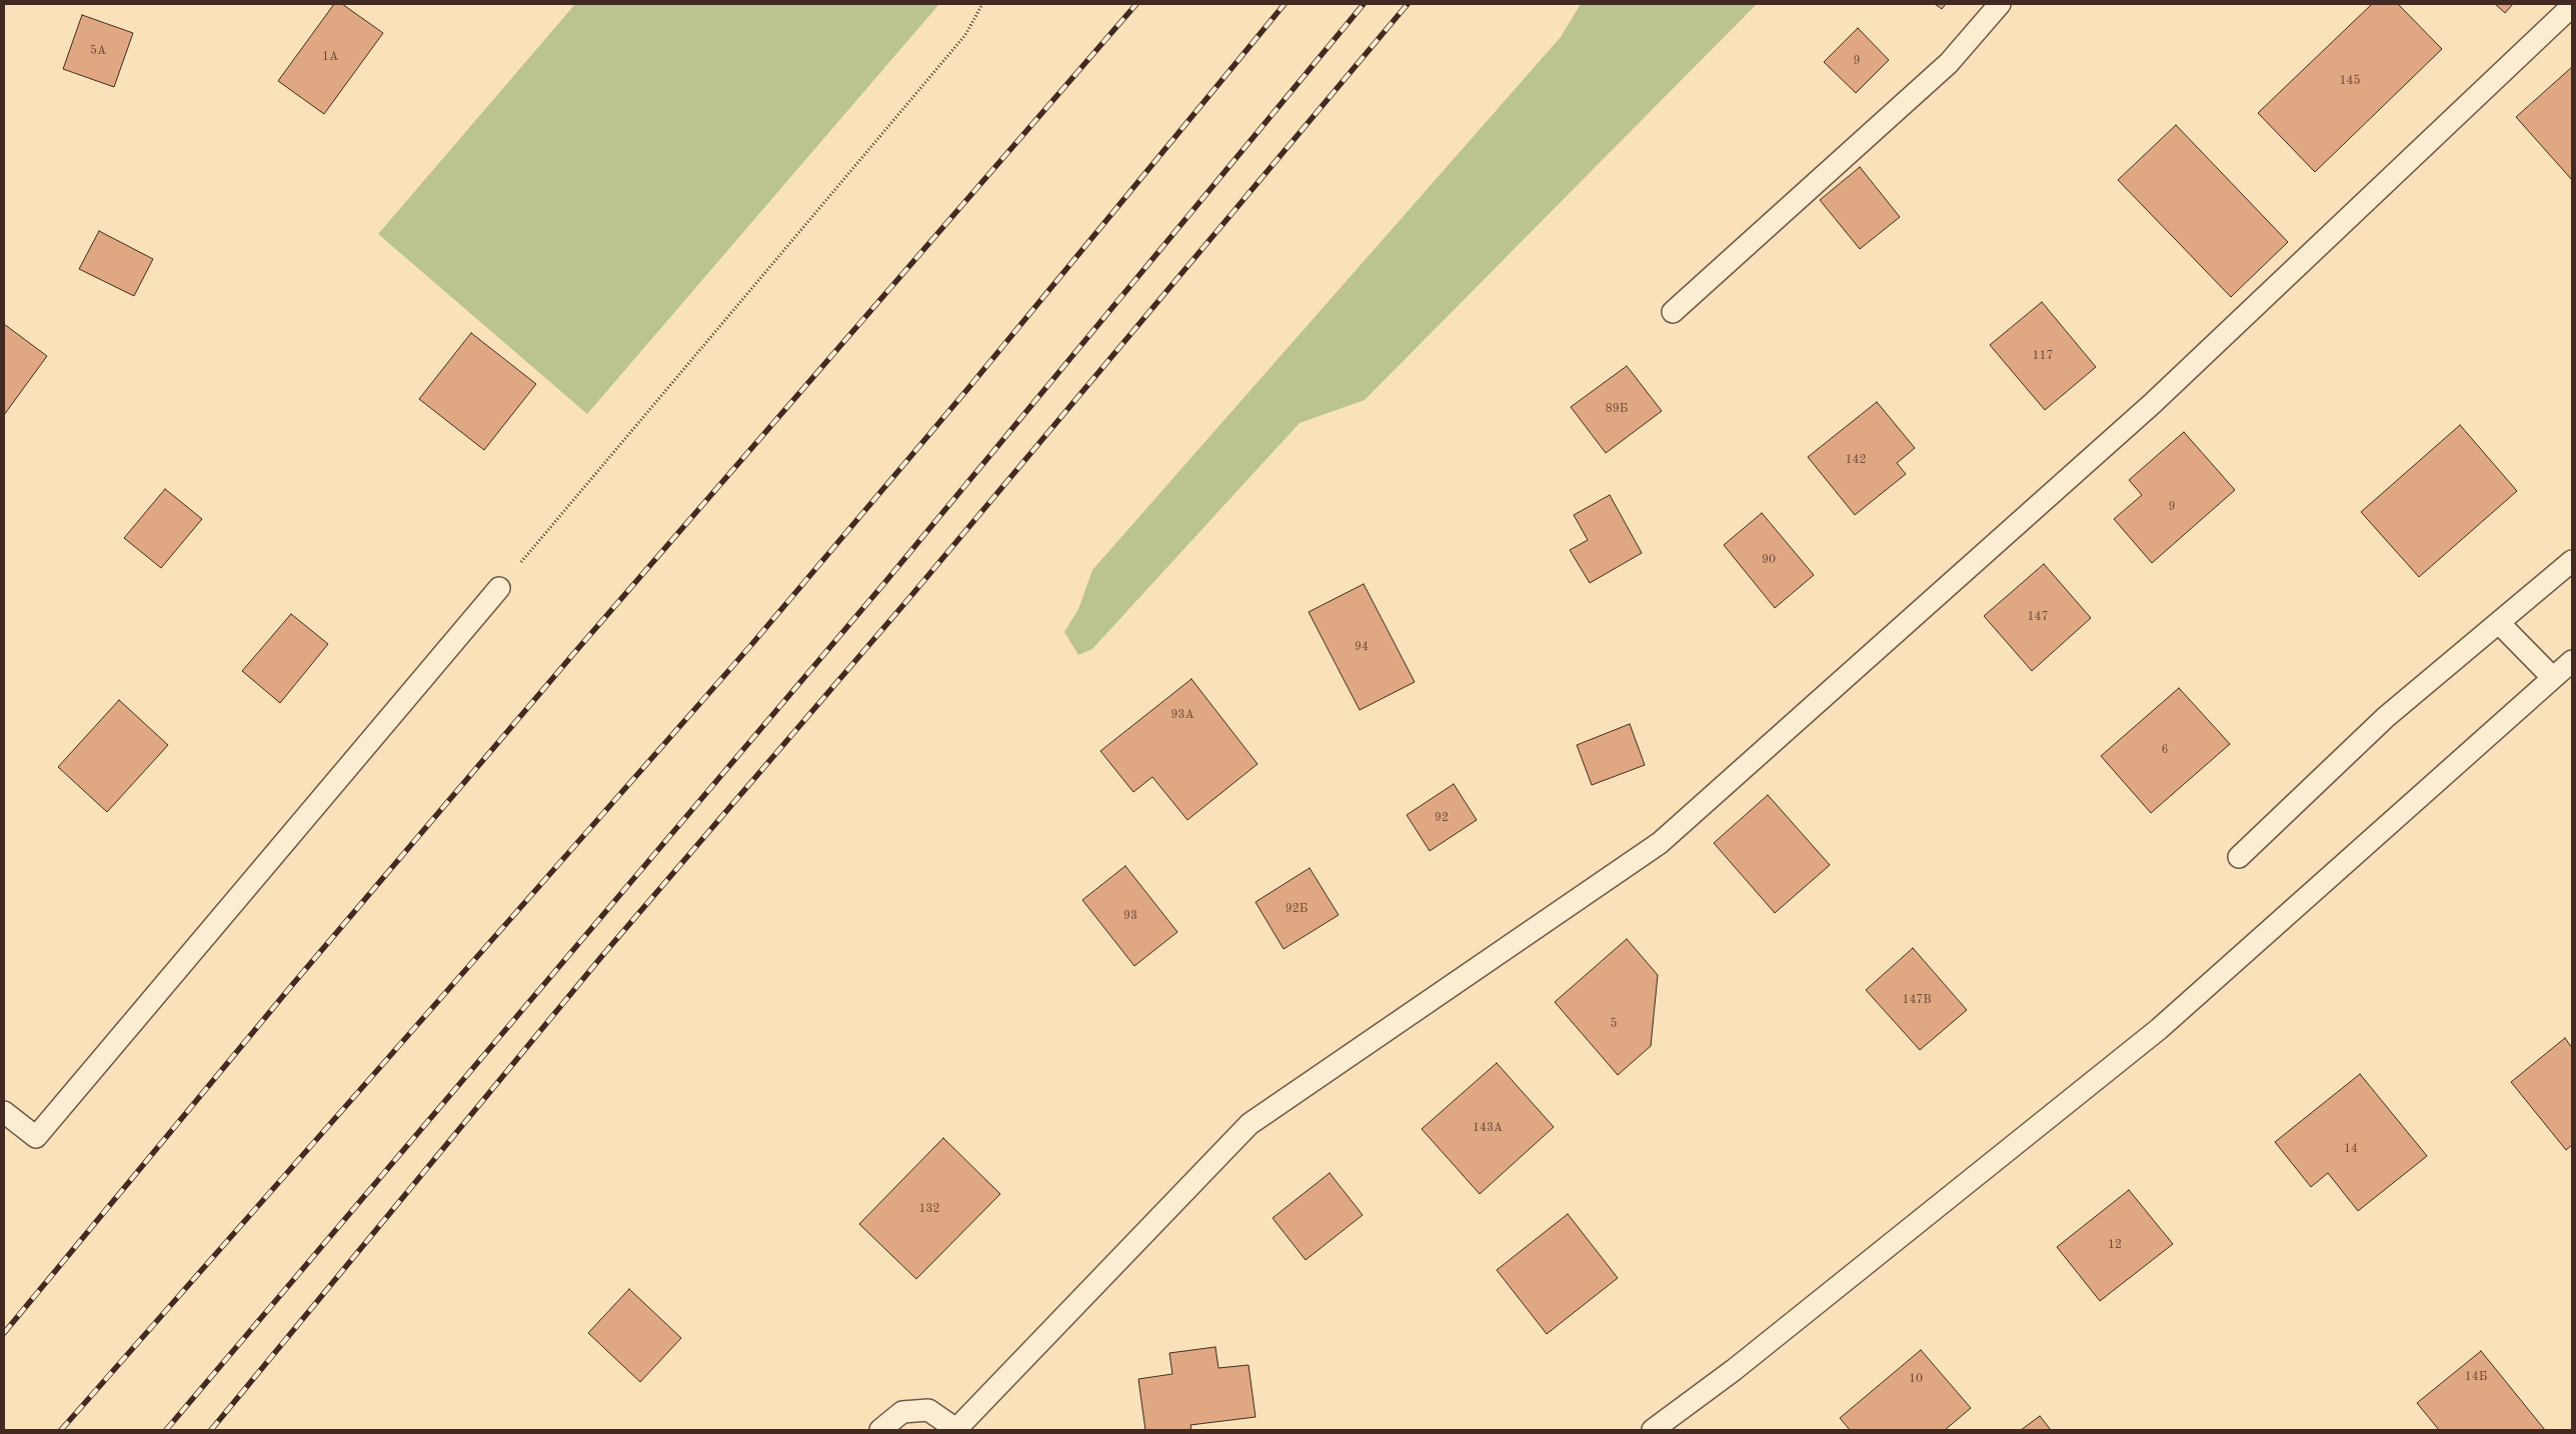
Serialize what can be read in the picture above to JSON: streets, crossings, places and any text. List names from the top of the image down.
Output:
{
  "house_numbers": [
    "5А",
    "1А",
    "9",
    "145",
    "117",
    "89Б",
    "142",
    "9",
    "90",
    "147",
    "94",
    "93А",
    "6",
    "92",
    "92Б",
    "93",
    "147В",
    "5",
    "143А",
    "14",
    "132",
    "12",
    "14Б",
    "10"
  ]
}
